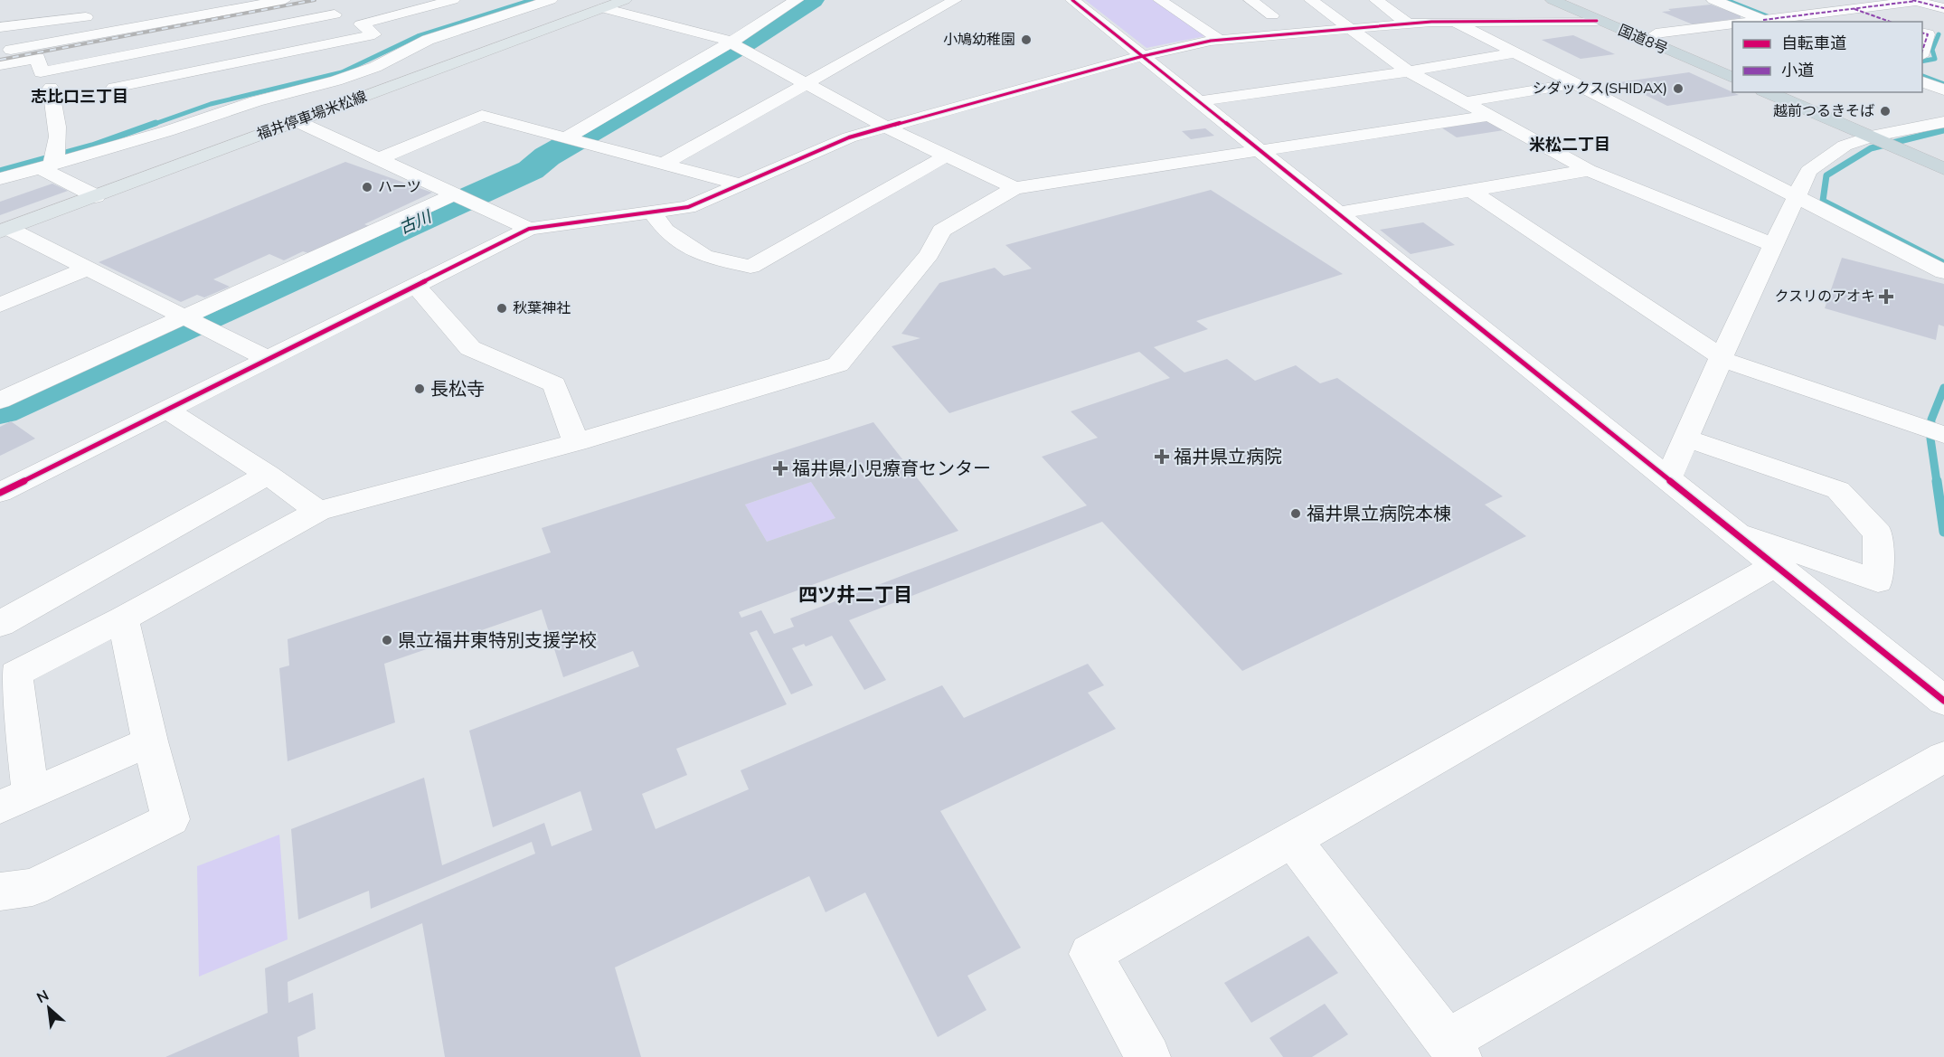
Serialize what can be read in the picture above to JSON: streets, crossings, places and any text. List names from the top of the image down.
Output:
{
  "streets": {
    "highway": ["国道8号"],
    "main road": ["福井停車場米松線"]
  },
  "districts": ["志比口三丁目", "米松二丁目", "四ツ井二丁目"],
  "water": ["古川"],
  "places": {
    "other": [
      "小鳩幼稚園",
      "シダックス(SHIDAX)",
      "越前つるきそば",
      "ハーツ",
      "秋葉神社",
      "長松寺",
      "福井県立病院本棟",
      "県立福井東特別支援学校"
    ],
    "health": ["クスリのアオキ", "福井県立病院", "福井県小児療育センター"]
  },
  "legend": ["自転車道", "小道"],
  "north": "top left"
}
